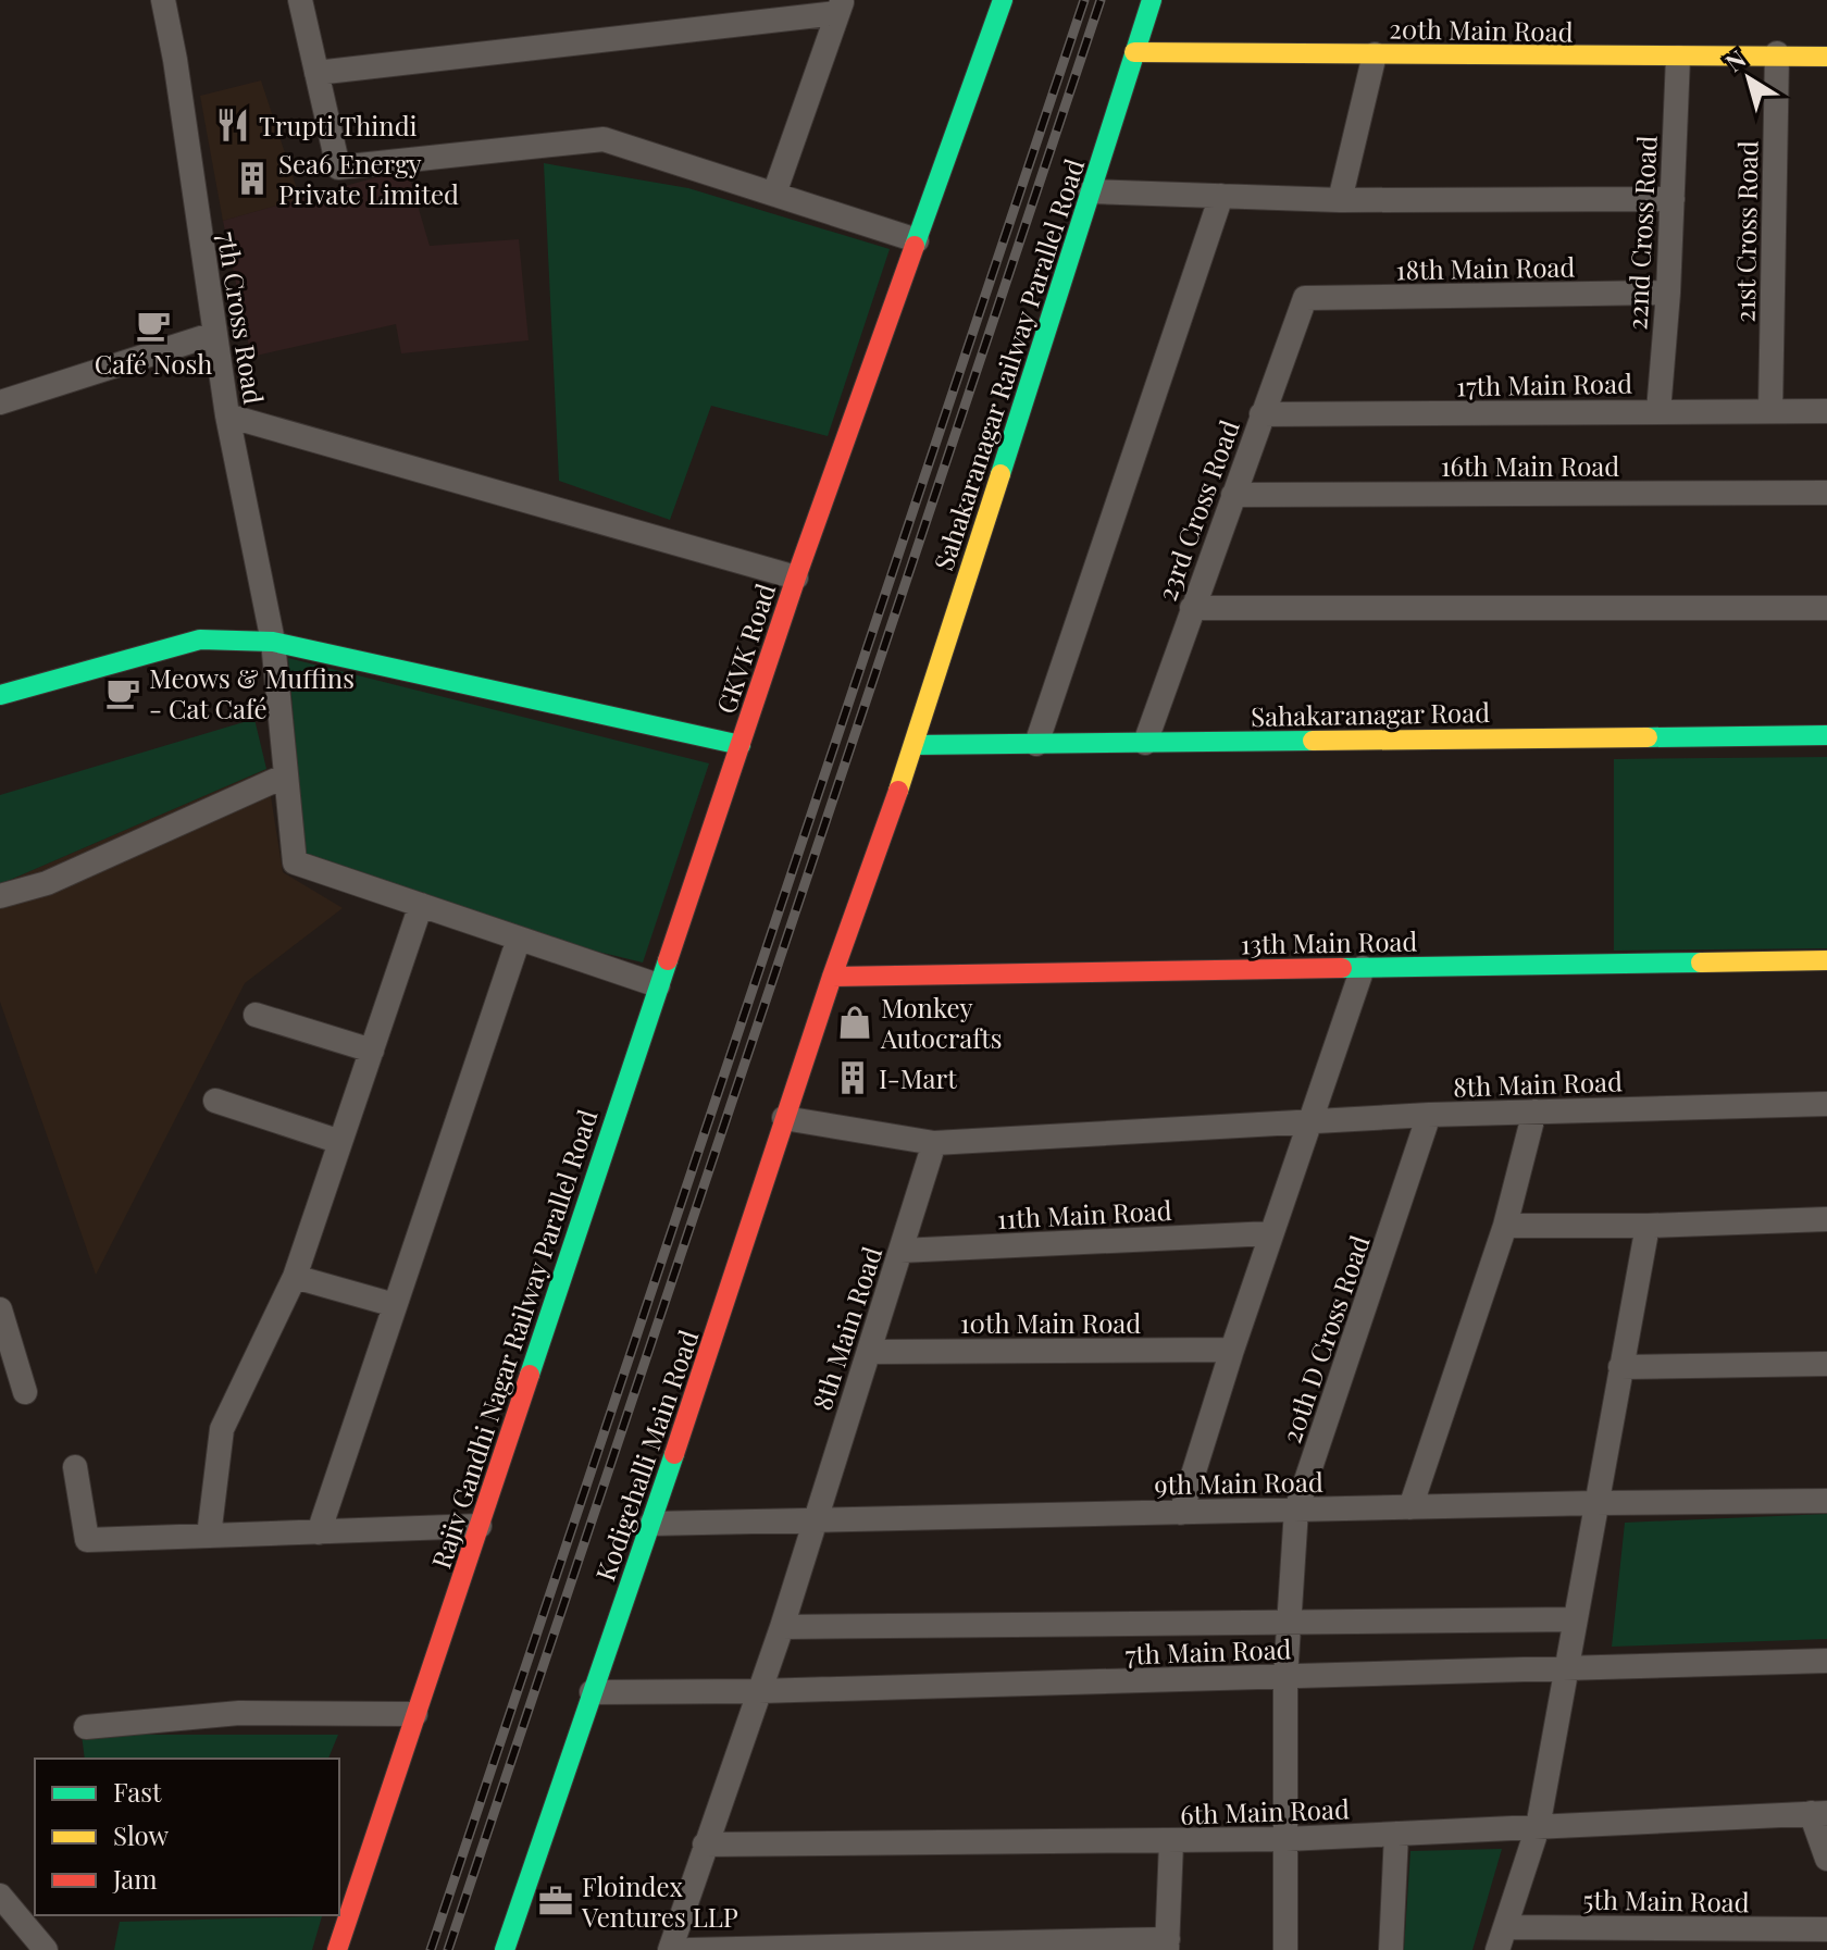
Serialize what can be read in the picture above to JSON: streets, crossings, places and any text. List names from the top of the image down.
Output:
{
  "streets": {
    "street": [
      "20th Main Road",
      "21st Cross Road",
      "22nd Cross Road",
      "18th Main Road",
      "7th Cross Road",
      "Sahakaranagar Railway Parallel Road",
      "17th Main Road",
      "16th Main Road",
      "23rd Cross Road",
      "GKVK Road",
      "Sahakaranagar Road",
      "13th Main Road",
      "8th Main Road",
      "11th Main Road",
      "10th Main Road",
      "Rajiv Gandhi Nagar Railway Parallel Road",
      "20th D Cross Road",
      "Kodigehalli Main Road",
      "9th Main Road",
      "7th Main Road",
      "6th Main Road",
      "5th Main Road"
    ]
  },
  "crossings": [
    ["20th Main Road", "21st Cross Road"],
    ["20th Main Road", "22nd Cross Road"],
    ["20th Main Road", "Sahakaranagar Railway Parallel Road"],
    ["21st Cross Road", "17th Main Road"],
    ["22nd Cross Road", "18th Main Road"],
    ["22nd Cross Road", "17th Main Road"],
    ["18th Main Road", "23rd Cross Road"],
    ["7th Cross Road", "GKVK Road"],
    ["Sahakaranagar Railway Parallel Road", "Sahakaranagar Road"],
    ["Sahakaranagar Railway Parallel Road", "13th Main Road"],
    ["Sahakaranagar Railway Parallel Road", "Kodigehalli Main Road"],
    ["17th Main Road", "23rd Cross Road"],
    ["16th Main Road", "23rd Cross Road"],
    ["23rd Cross Road", "Sahakaranagar Road"],
    ["GKVK Road", "Rajiv Gandhi Nagar Railway Parallel Road"],
    ["13th Main Road", "Kodigehalli Main Road"],
    ["8th Main Road", "11th Main Road"],
    ["8th Main Road", "10th Main Road"],
    ["8th Main Road", "20th D Cross Road"],
    ["8th Main Road", "9th Main Road"],
    ["8th Main Road", "7th Main Road"],
    ["8th Main Road", "6th Main Road"],
    ["20th D Cross Road", "9th Main Road"],
    ["20th D Cross Road", "7th Main Road"],
    ["20th D Cross Road", "6th Main Road"],
    ["Kodigehalli Main Road", "9th Main Road"],
    ["Kodigehalli Main Road", "7th Main Road"]
  ],
  "places": {
    "restaurant": ["Trupti Thindi"],
    "building": ["Sea6 Energy Private Limited", "I-Mart"],
    "cafe": ["Café Nosh", "Meows & Muffins - Cat Café"],
    "shop": ["Monkey Autocrafts"],
    "office": ["Floindex Ventures LLP"]
  },
  "legend": ["Fast", "Slow", "Jam"],
  "north": "top left"
}
